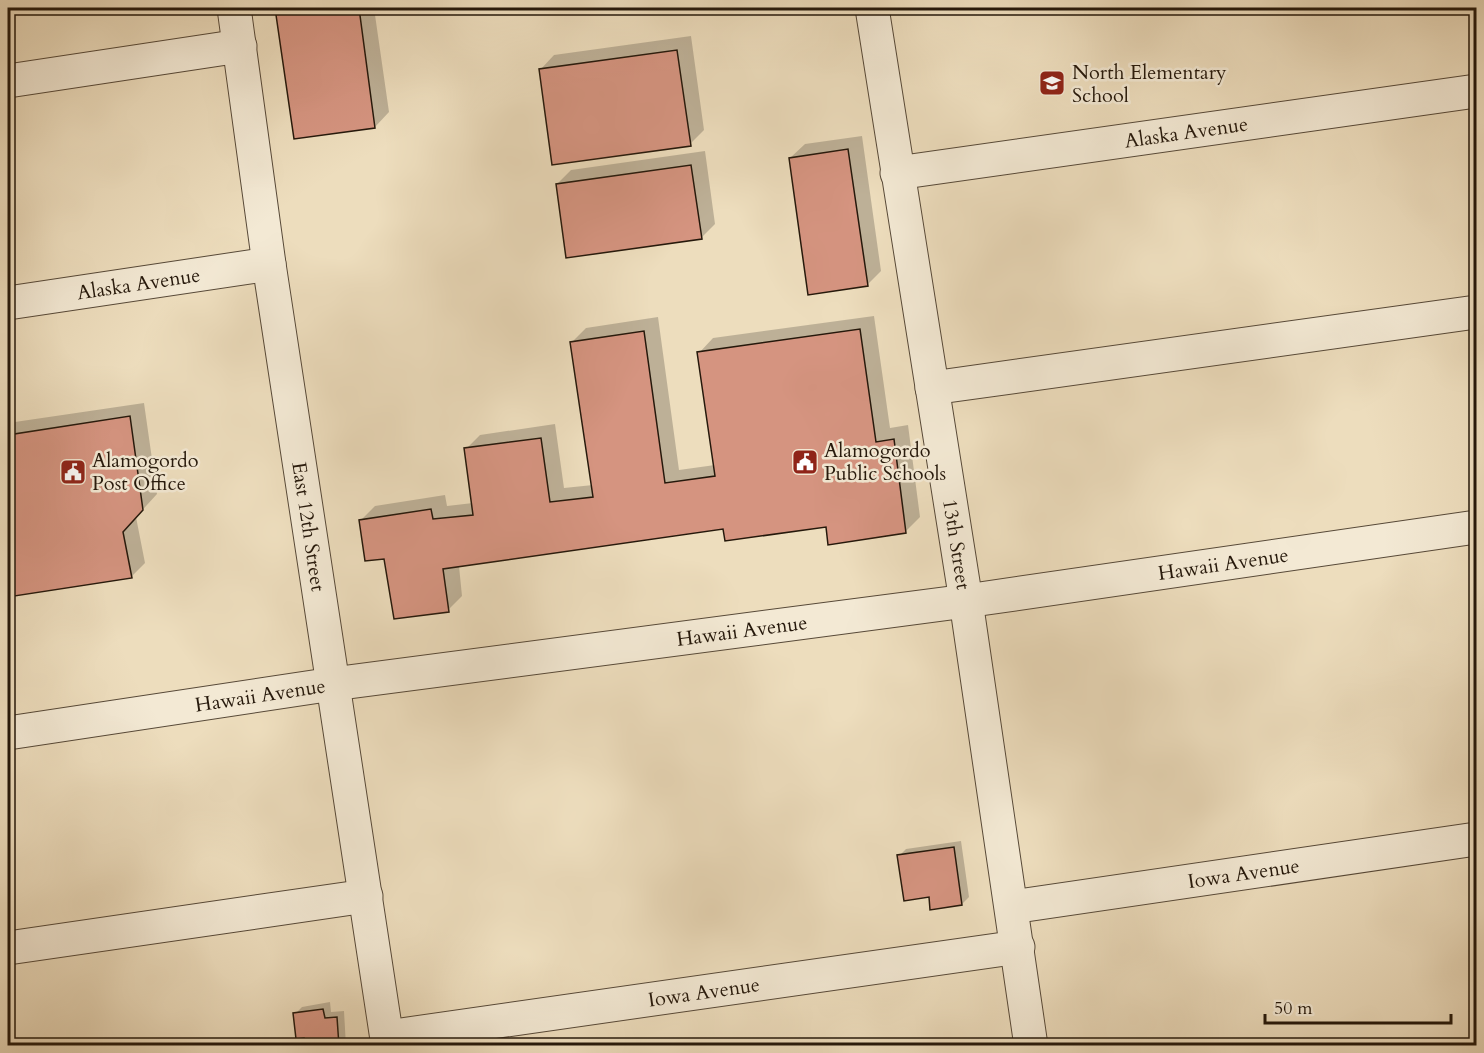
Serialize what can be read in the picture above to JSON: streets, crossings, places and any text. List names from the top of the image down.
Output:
{
  "streets": {
    "street": [
      "Alaska Avenue",
      "East 12th Street",
      "13th Street",
      "Hawaii Avenue",
      "Iowa Avenue"
    ]
  },
  "crossings": [
    ["Alaska Avenue", "East 12th Street"],
    ["Alaska Avenue", "13th Street"],
    ["East 12th Street", "Hawaii Avenue"],
    ["East 12th Street", "Iowa Avenue"],
    ["13th Street", "Hawaii Avenue"],
    ["13th Street", "Iowa Avenue"]
  ],
  "places": {
    "school or university": ["North Elementary School"],
    "public building": ["Alamogordo Public Schools", "Alamogordo Post Office"]
  },
  "scale_bar": "50 m"
}
